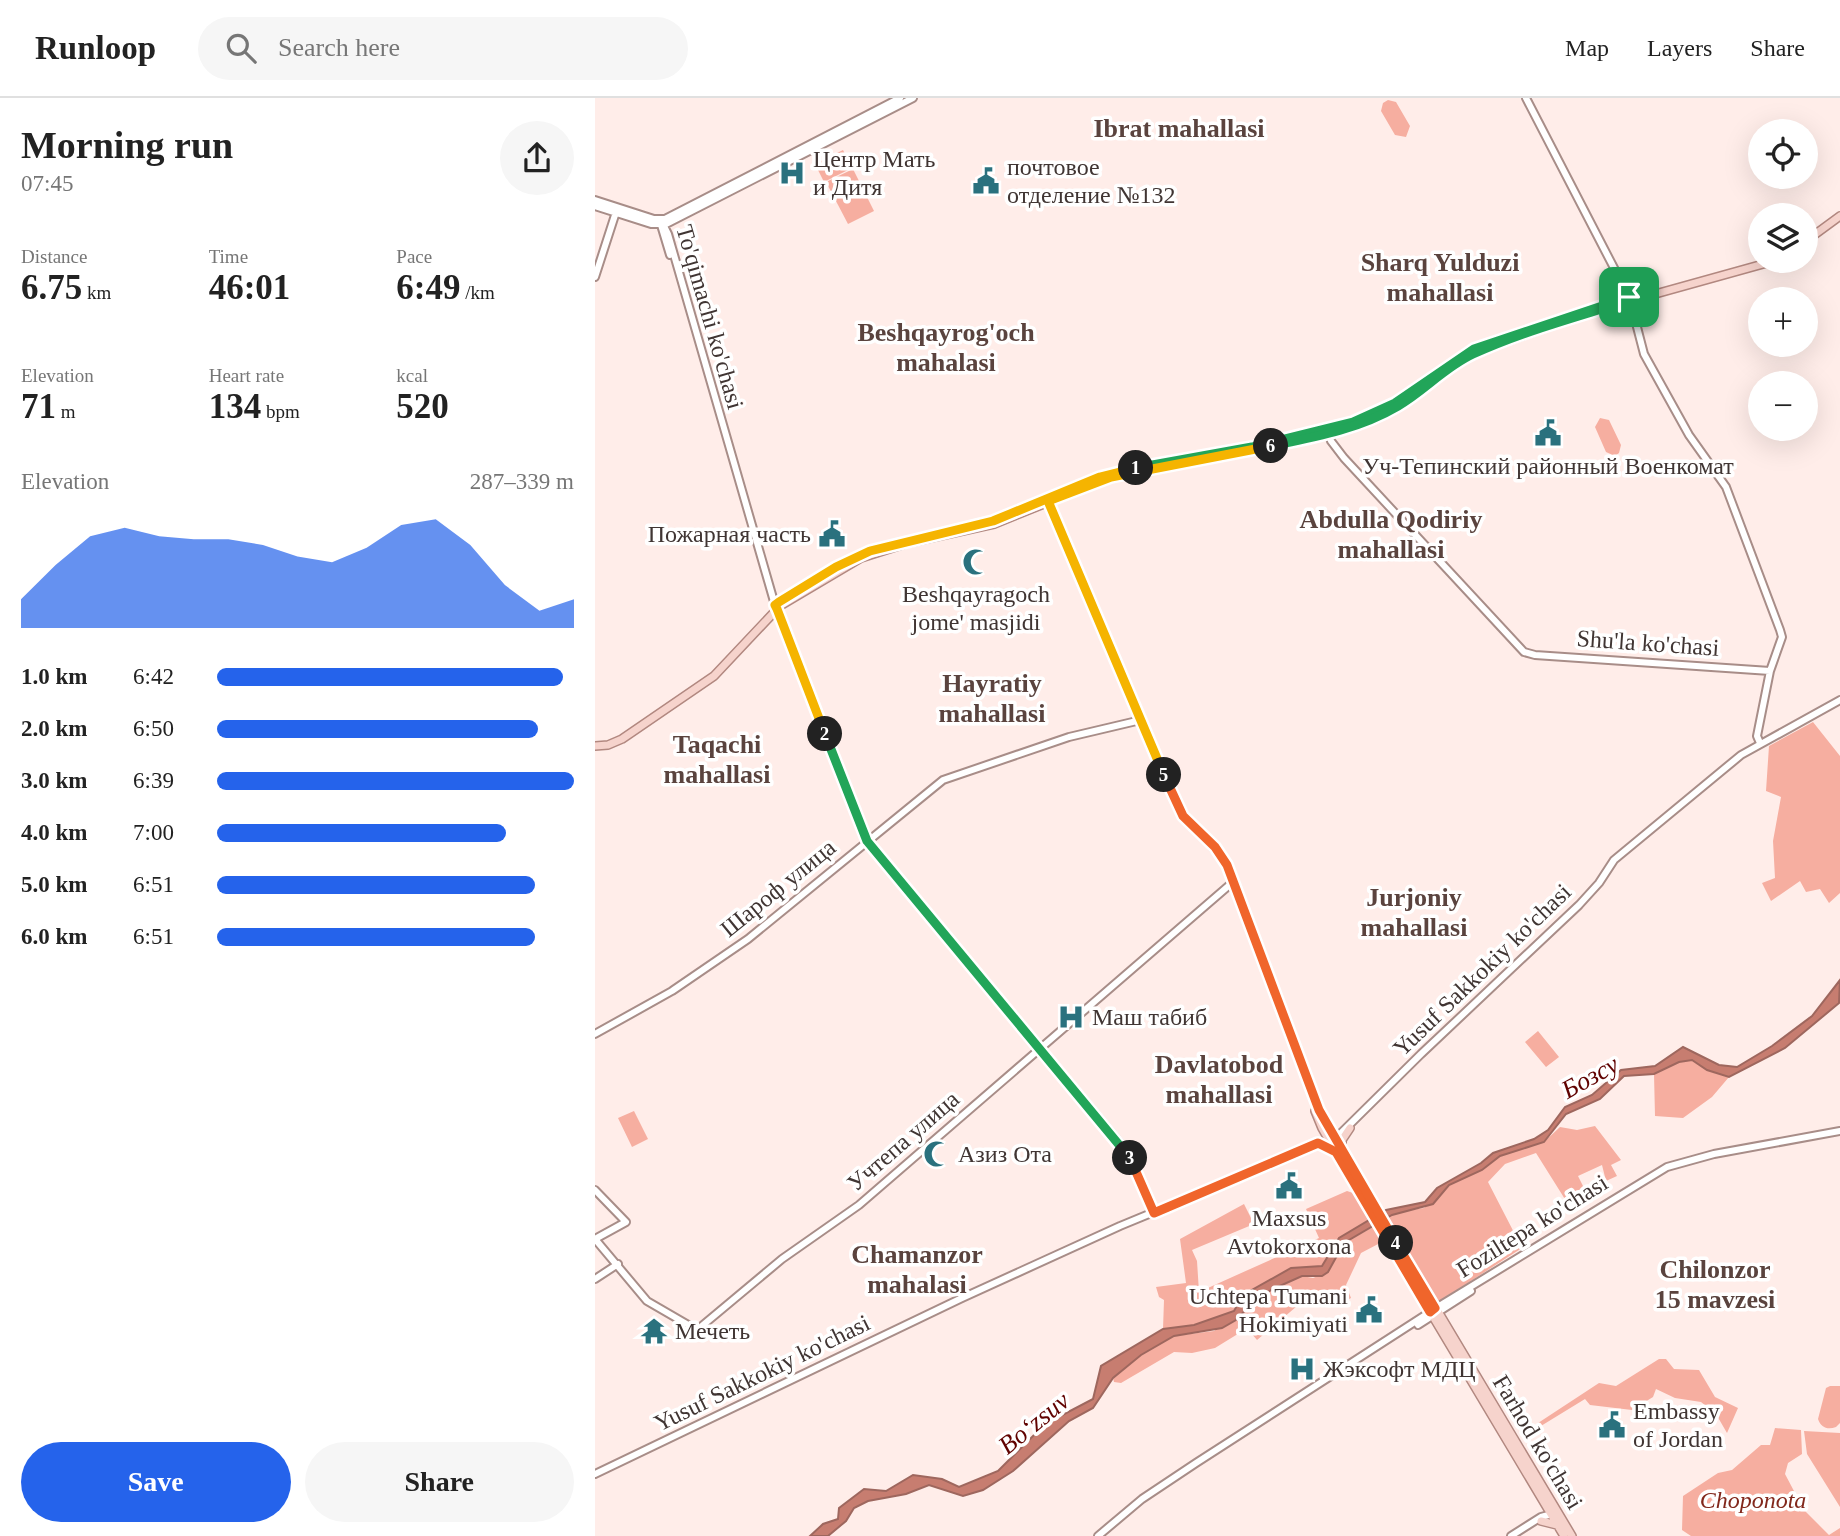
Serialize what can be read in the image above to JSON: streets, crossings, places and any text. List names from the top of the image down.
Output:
{
  "streets": {
    "main road": [
      "To'qimachi ko'chasi",
      "Shu'la ko'chasi",
      "Шароф улица",
      "Yusuf Sakkokiy ko'chasi",
      "Учтепа улица",
      "Foziltepa ko'chasi",
      "Farhod ko'chasi"
    ]
  },
  "crossings": [
    ["To'qimachi ko'chasi", "Шароф улица"],
    ["To'qimachi ko'chasi", "Yusuf Sakkokiy ko'chasi"],
    ["To'qimachi ko'chasi", "Учтепа улица"],
    ["Yusuf Sakkokiy ko'chasi", "Farhod ko'chasi"],
    ["Foziltepa ko'chasi", "Farhod ko'chasi"]
  ],
  "districts": [
    "Ibrat mahallasi",
    "Sharq Yulduzi mahallasi",
    "Beshqayrog'och mahalasi",
    "Abdulla Qodiriy mahallasi",
    "Hayratiy mahallasi",
    "Taqachi mahallasi",
    "Jurjoniy mahallasi",
    "Davlatobod mahallasi",
    "Chamanzor mahalasi",
    "Chilonzor 15 mavzesi"
  ],
  "water": ["Бозсу", "Boʻzsuv"],
  "parks": ["Choponota"],
  "places": {
    "hospital": ["Центр Мать и Дитя", "Маш табиб", "Жэксофт МДЦ"],
    "public building": [
      "почтовое отделение №132",
      "Уч-Тепинский районный Военкомат",
      "Пожарная часть",
      "Maxsus Avtokorxona",
      "Uchtepa Tumani Hokimiyati",
      "Embassy of Jordan"
    ],
    "mosque": ["Beshqayragoch jome' masjidi", "Азиз Ота"],
    "temple": ["Мечеть"]
  },
  "page": {
    "header": "Runloop",
    "search": "Search here",
    "nav": ["Map", "Layers", "Share"],
    "heading": ["Morning run", "07:45"],
    "map_buttons": ["+", "−"],
    "stats": [
      ["Distance", "6.75 km"],
      ["Time", "46:01"],
      ["Pace", "6:49 /km"],
      ["Elevation", "71 m"],
      ["Heart rate", "134 bpm"],
      ["kcal", "520"]
    ],
    "pins": [
      "6",
      "1",
      "2",
      "5",
      "3",
      "4"
    ],
    "chart": ["Elevation", "287–339 m"],
    "list": [
      {
        "name": "1.0 km",
        "note": "6:42"
      },
      {
        "name": "2.0 km",
        "note": "6:50"
      },
      {
        "name": "3.0 km",
        "note": "6:39"
      },
      {
        "name": "4.0 km",
        "note": "7:00"
      },
      {
        "name": "5.0 km",
        "note": "6:51"
      },
      {
        "name": "6.0 km",
        "note": "6:51"
      }
    ],
    "buttons": ["Save", "Share"]
  }
}
